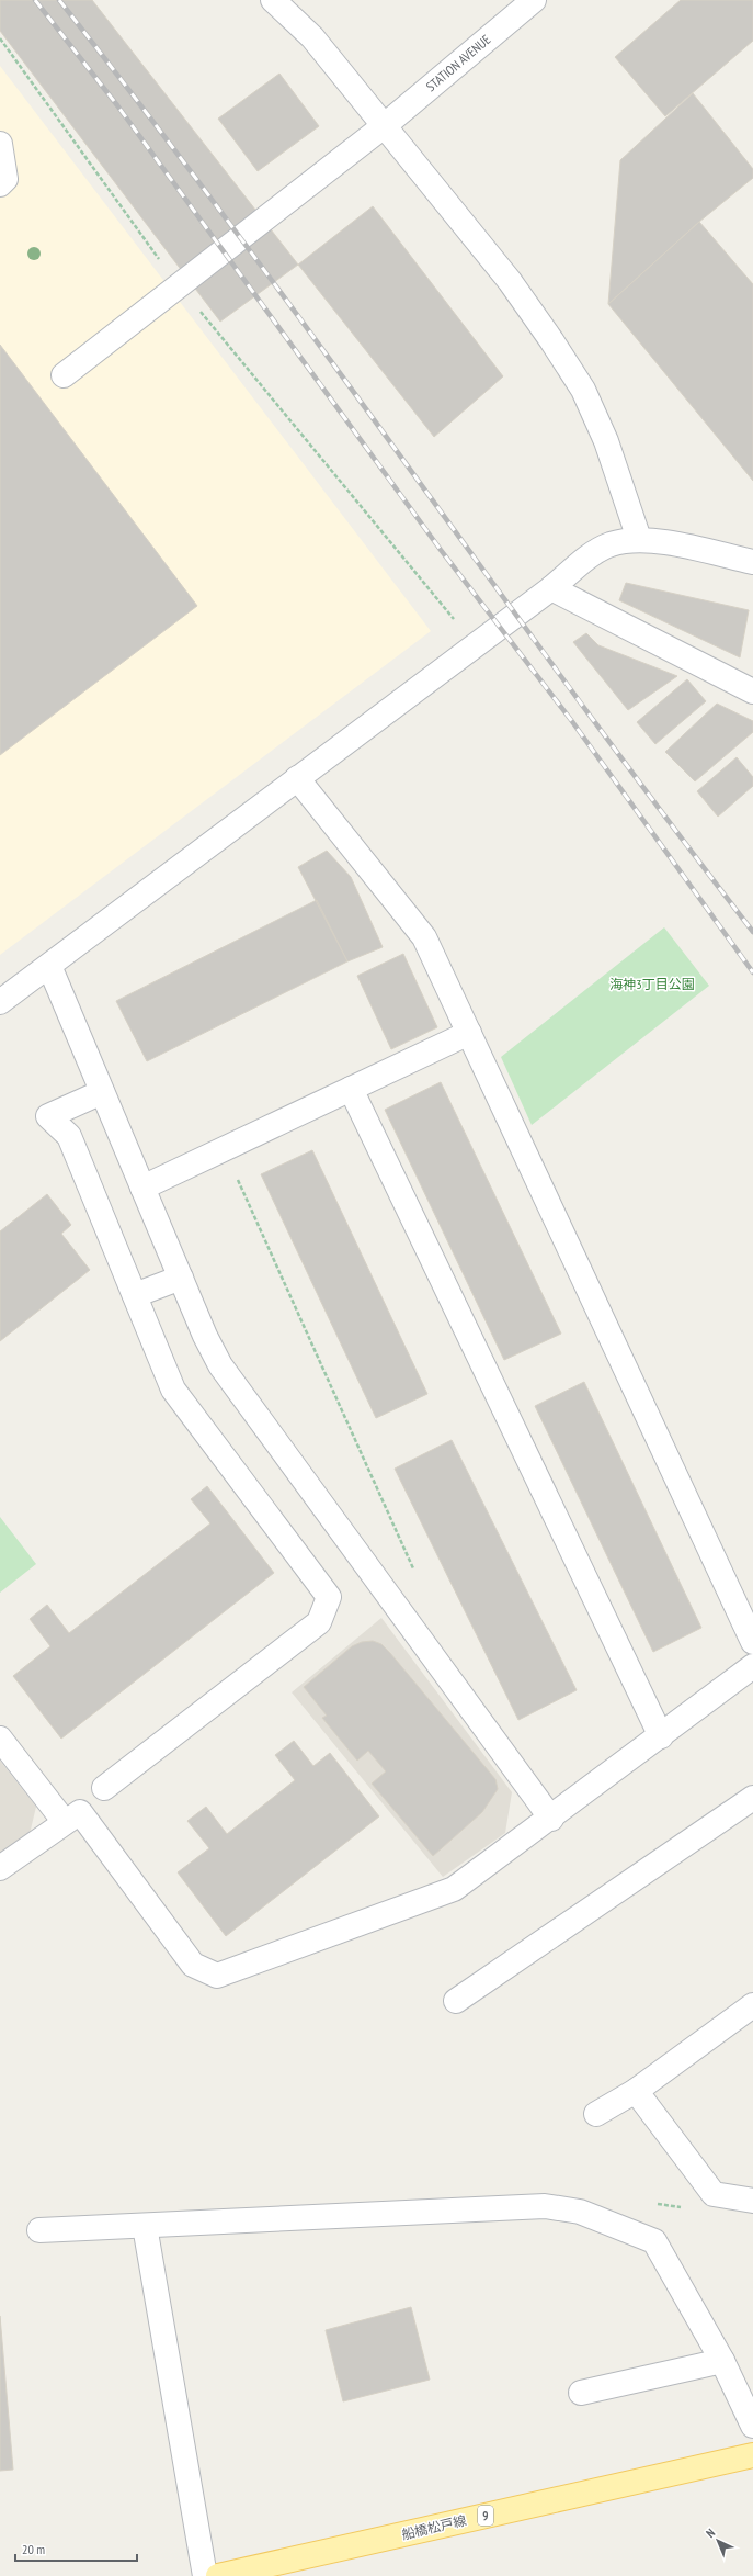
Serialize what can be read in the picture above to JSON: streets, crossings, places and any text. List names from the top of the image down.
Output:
{
  "streets": {
    "main road": ["9", "船橋松戸線"],
    "street": ["STATION AVENUE"]
  },
  "parks": ["海神3丁目公園"],
  "scale_bar": "20 m",
  "north": "top left"
}
